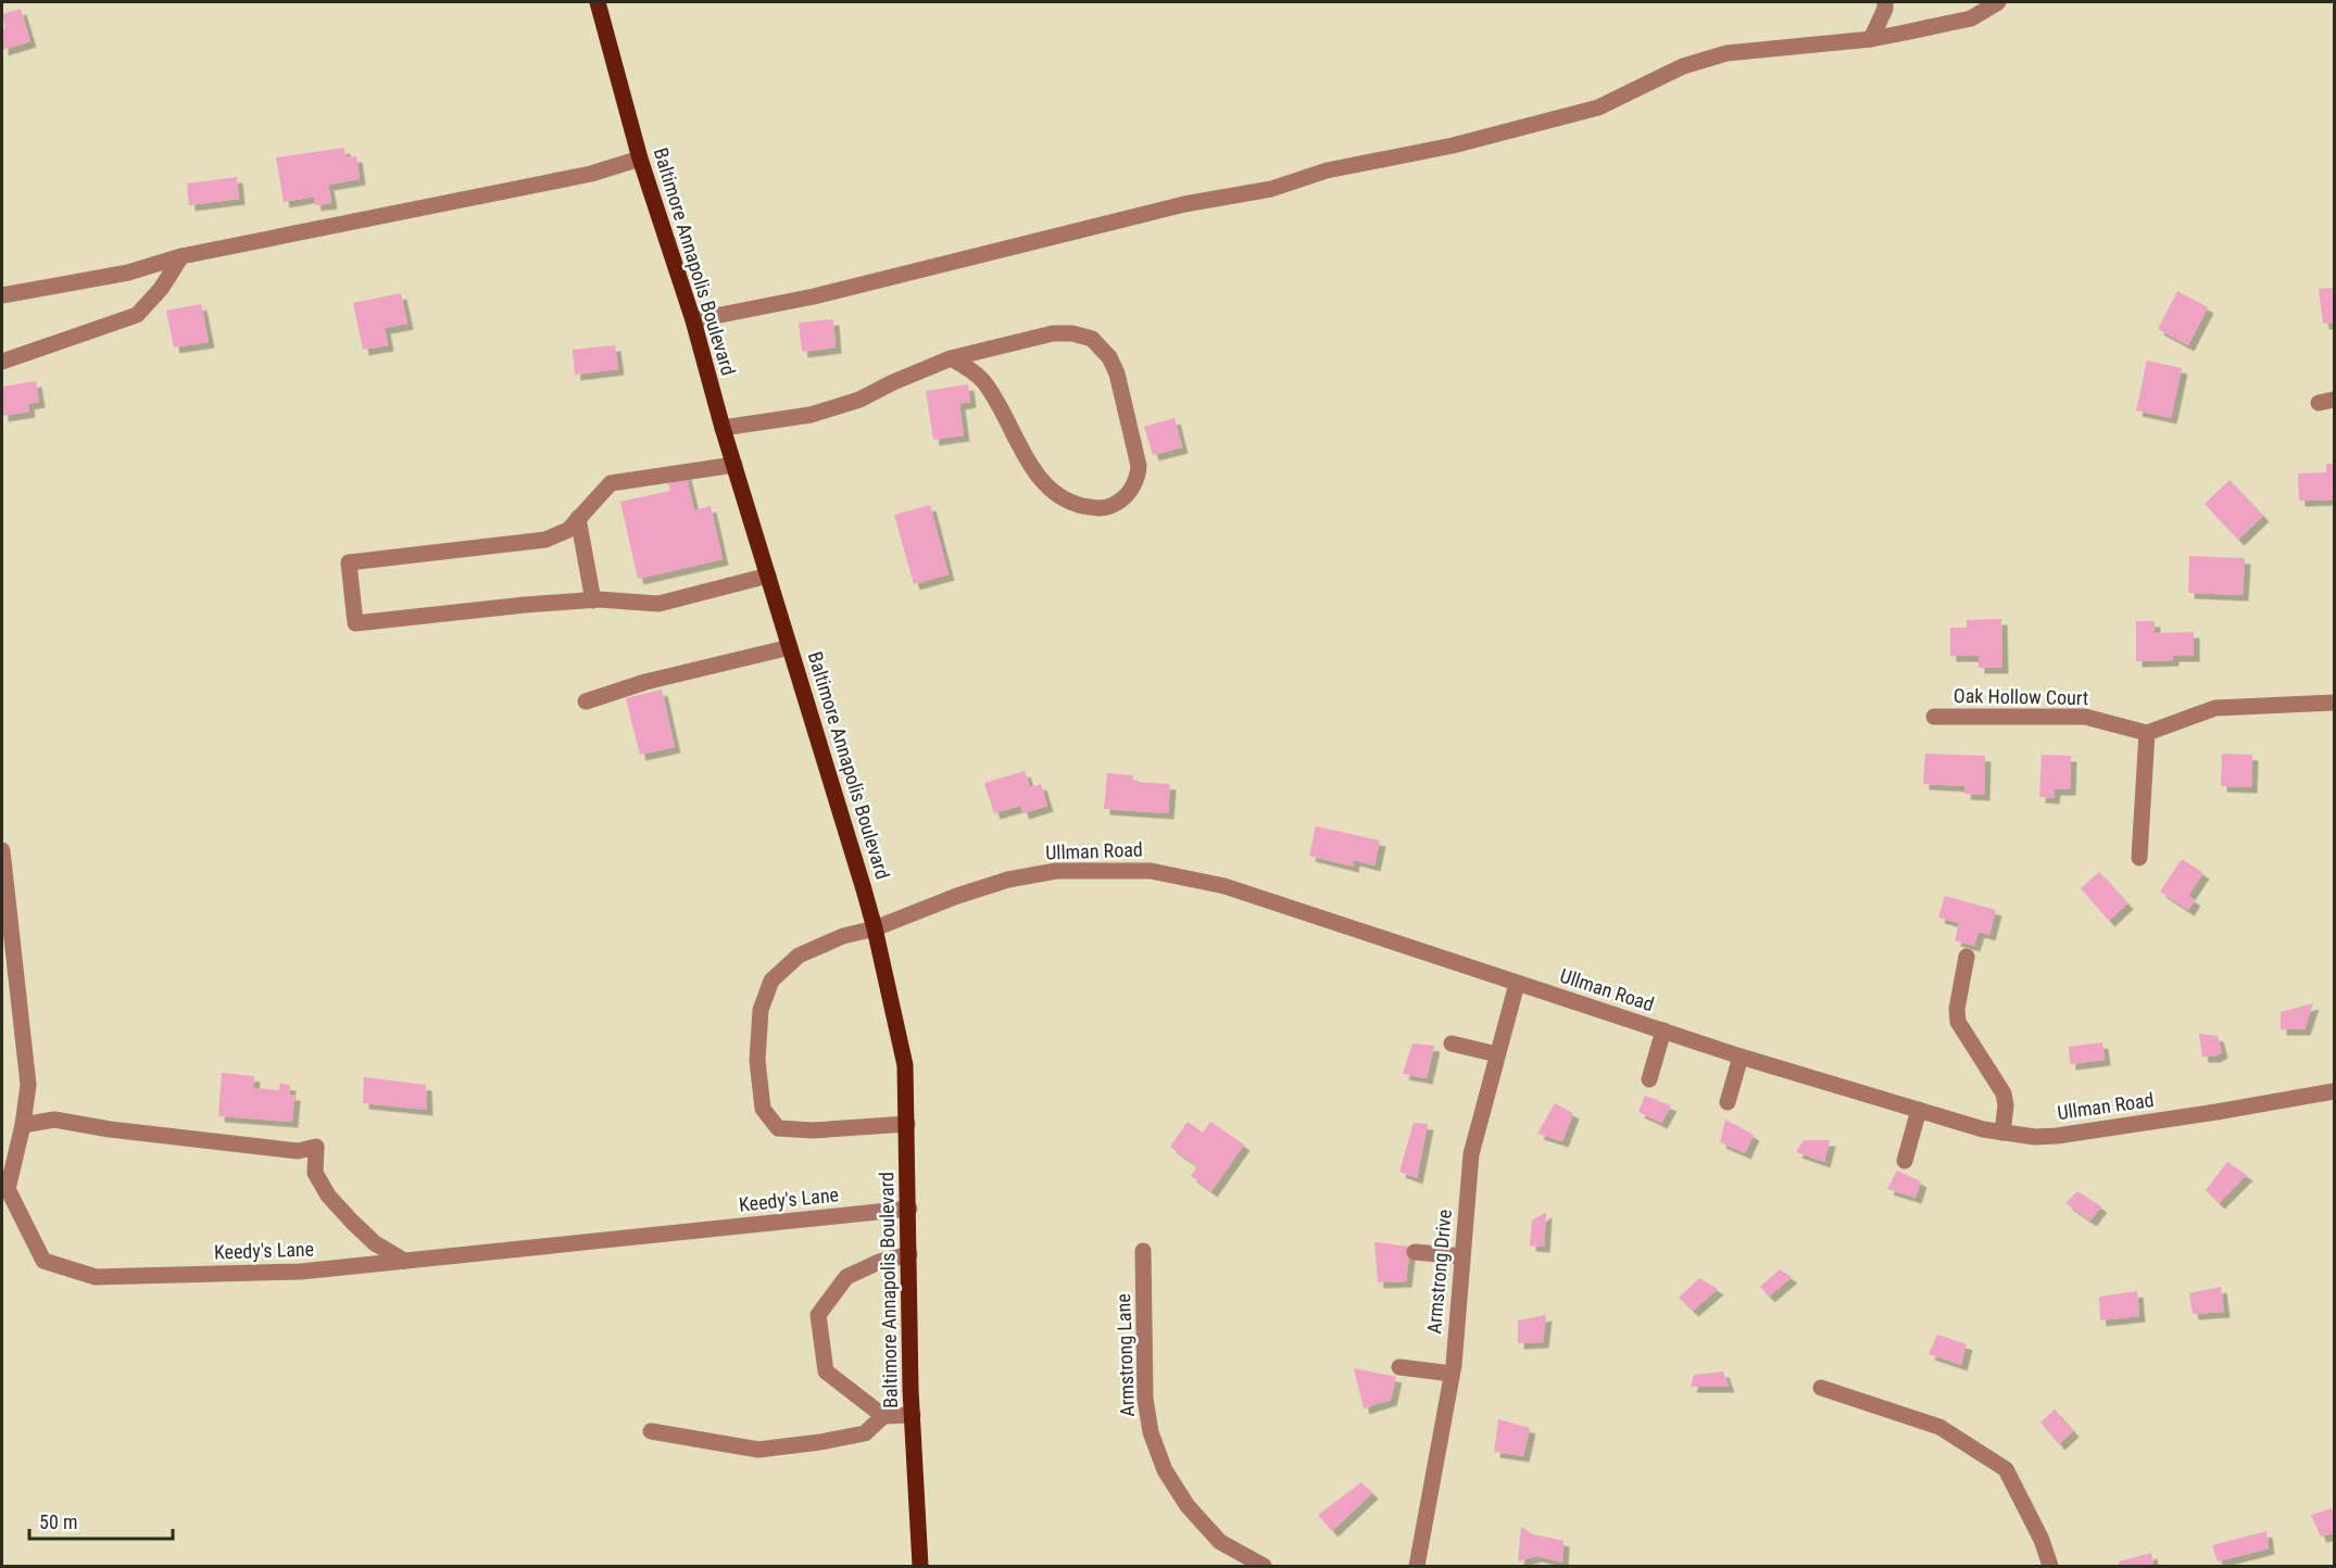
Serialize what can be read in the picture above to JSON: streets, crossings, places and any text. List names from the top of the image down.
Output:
{
  "streets": {
    "main road": ["Baltimore Annapolis Boulevard"],
    "street": [
      "Oak Hollow Court",
      "Ullman Road",
      "Keedy's Lane",
      "Armstrong Drive",
      "Armstrong Lane"
    ]
  },
  "crossings": [
    ["Baltimore Annapolis Boulevard", "Ullman Road"],
    ["Baltimore Annapolis Boulevard", "Keedy's Lane"],
    ["Ullman Road", "Armstrong Drive"]
  ],
  "scale_bar": "50 m"
}
